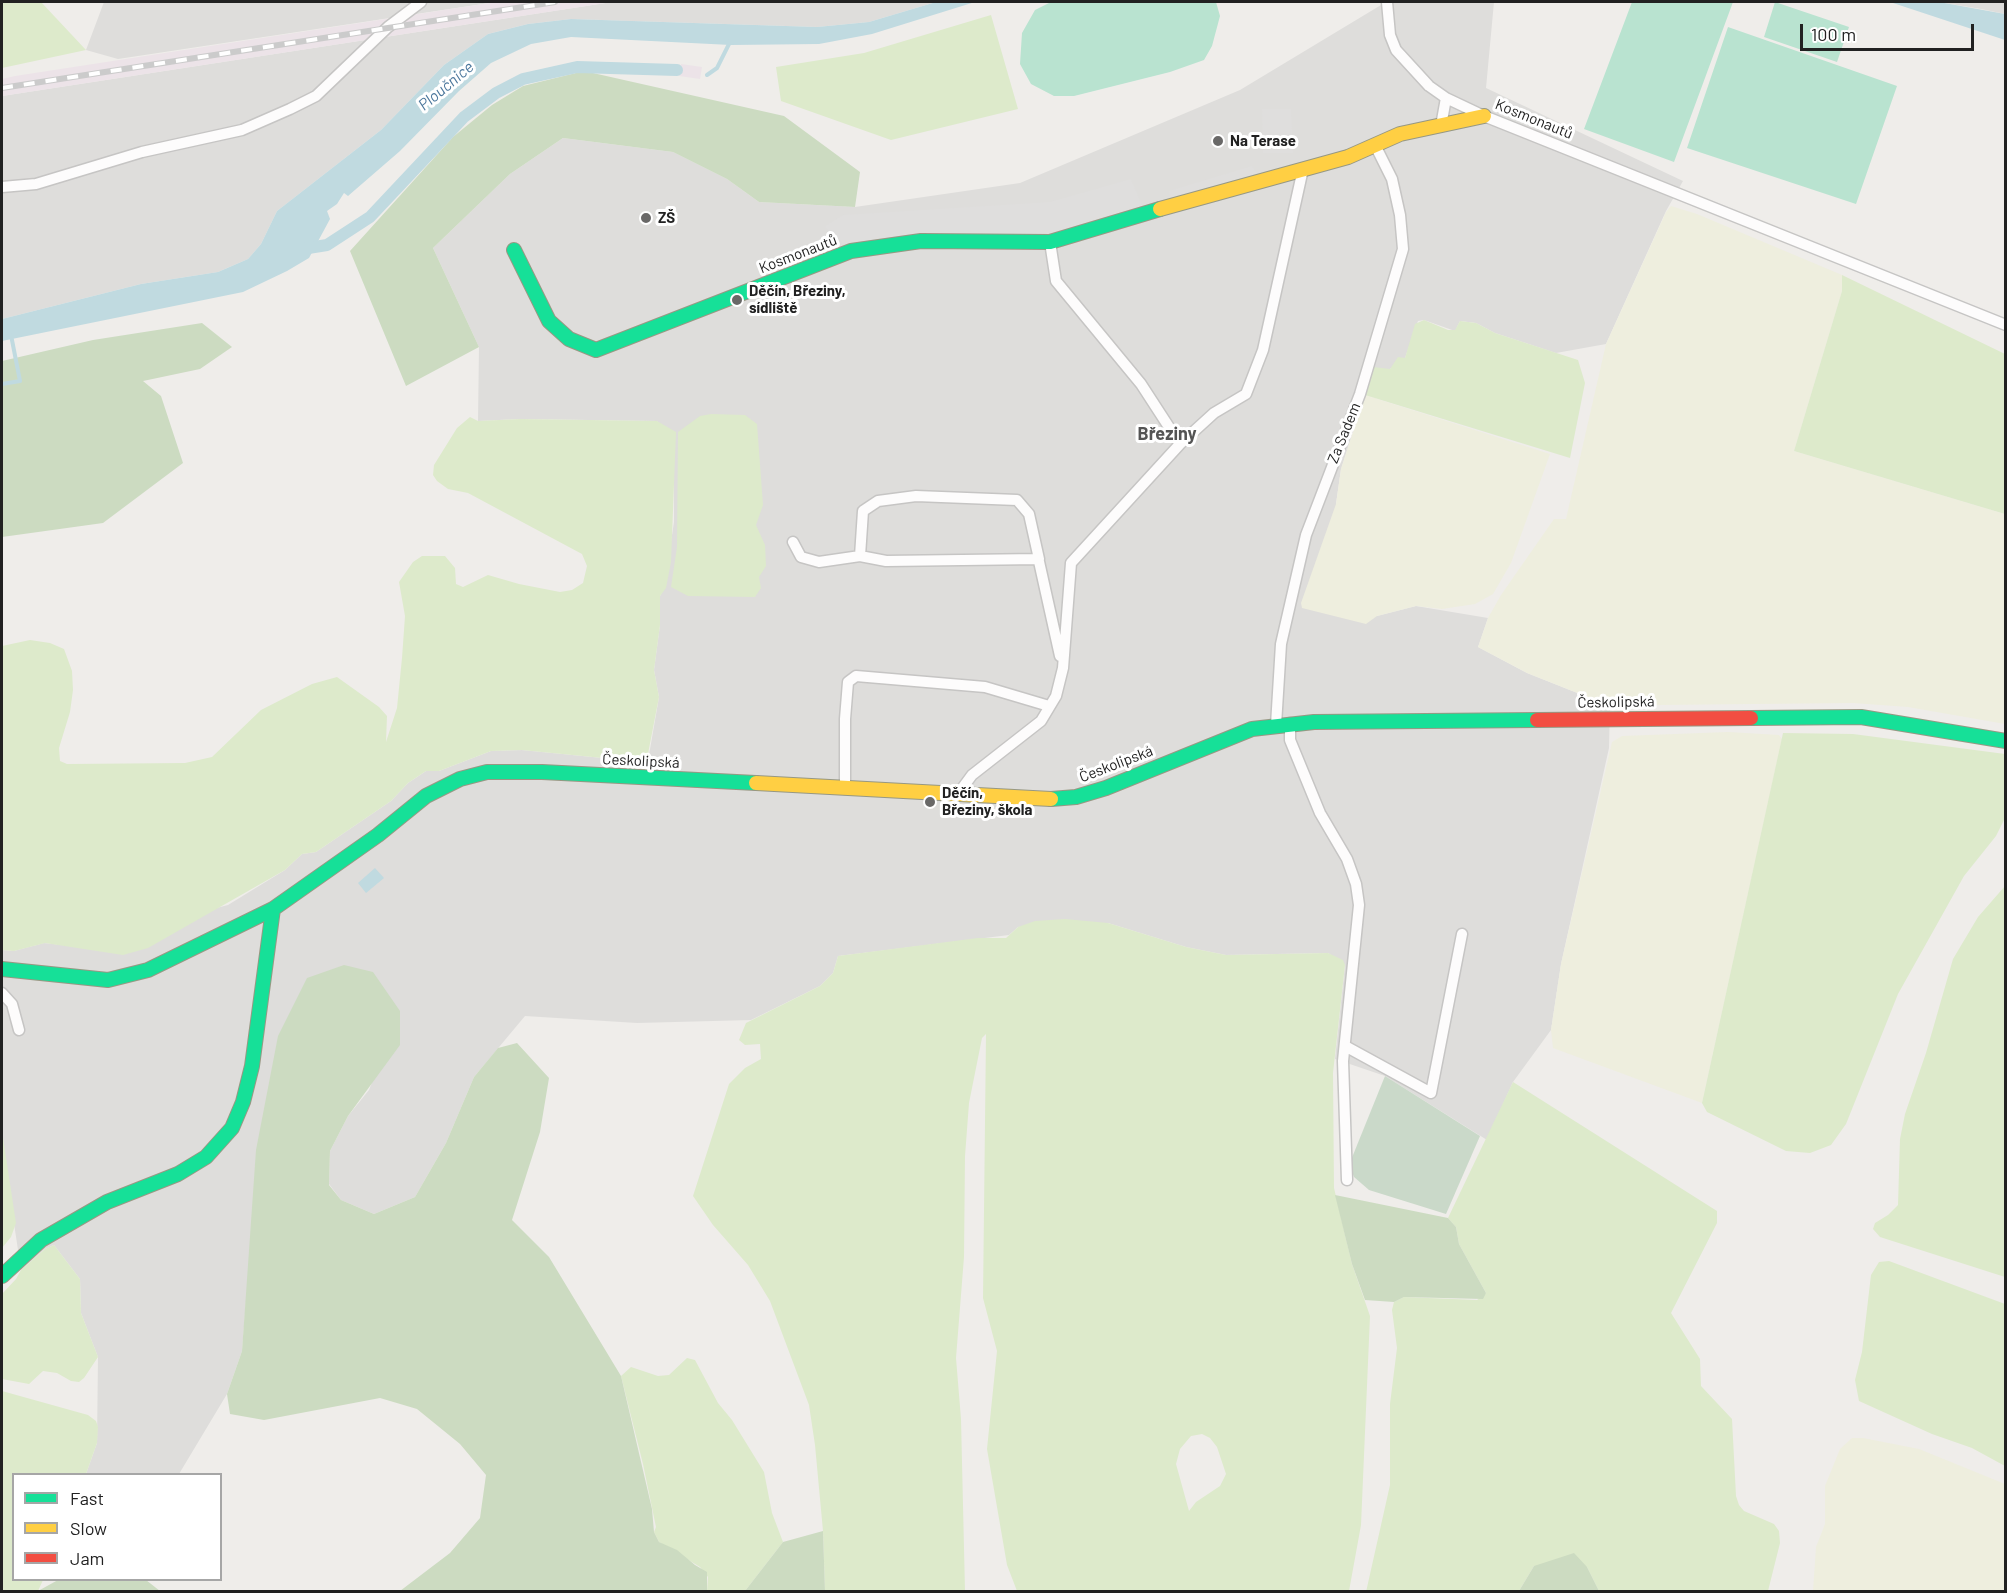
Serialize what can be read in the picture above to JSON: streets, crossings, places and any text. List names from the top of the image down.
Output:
{
  "streets": {
    "main road": ["Kosmonautů", "Českolipská"],
    "street": ["Za Sadem"]
  },
  "crossings": [
    ["Kosmonautů", "Za Sadem"],
    ["Za Sadem", "Českolipská"]
  ],
  "districts": ["Březiny"],
  "water": ["Ploučnice"],
  "places": [
    "Na Terase",
    "ZŠ",
    "Děčín, Březiny, sídliště",
    "Děčín, Březiny, škola"
  ],
  "legend": ["Fast", "Slow", "Jam"],
  "scale_bar": "100 m"
}
